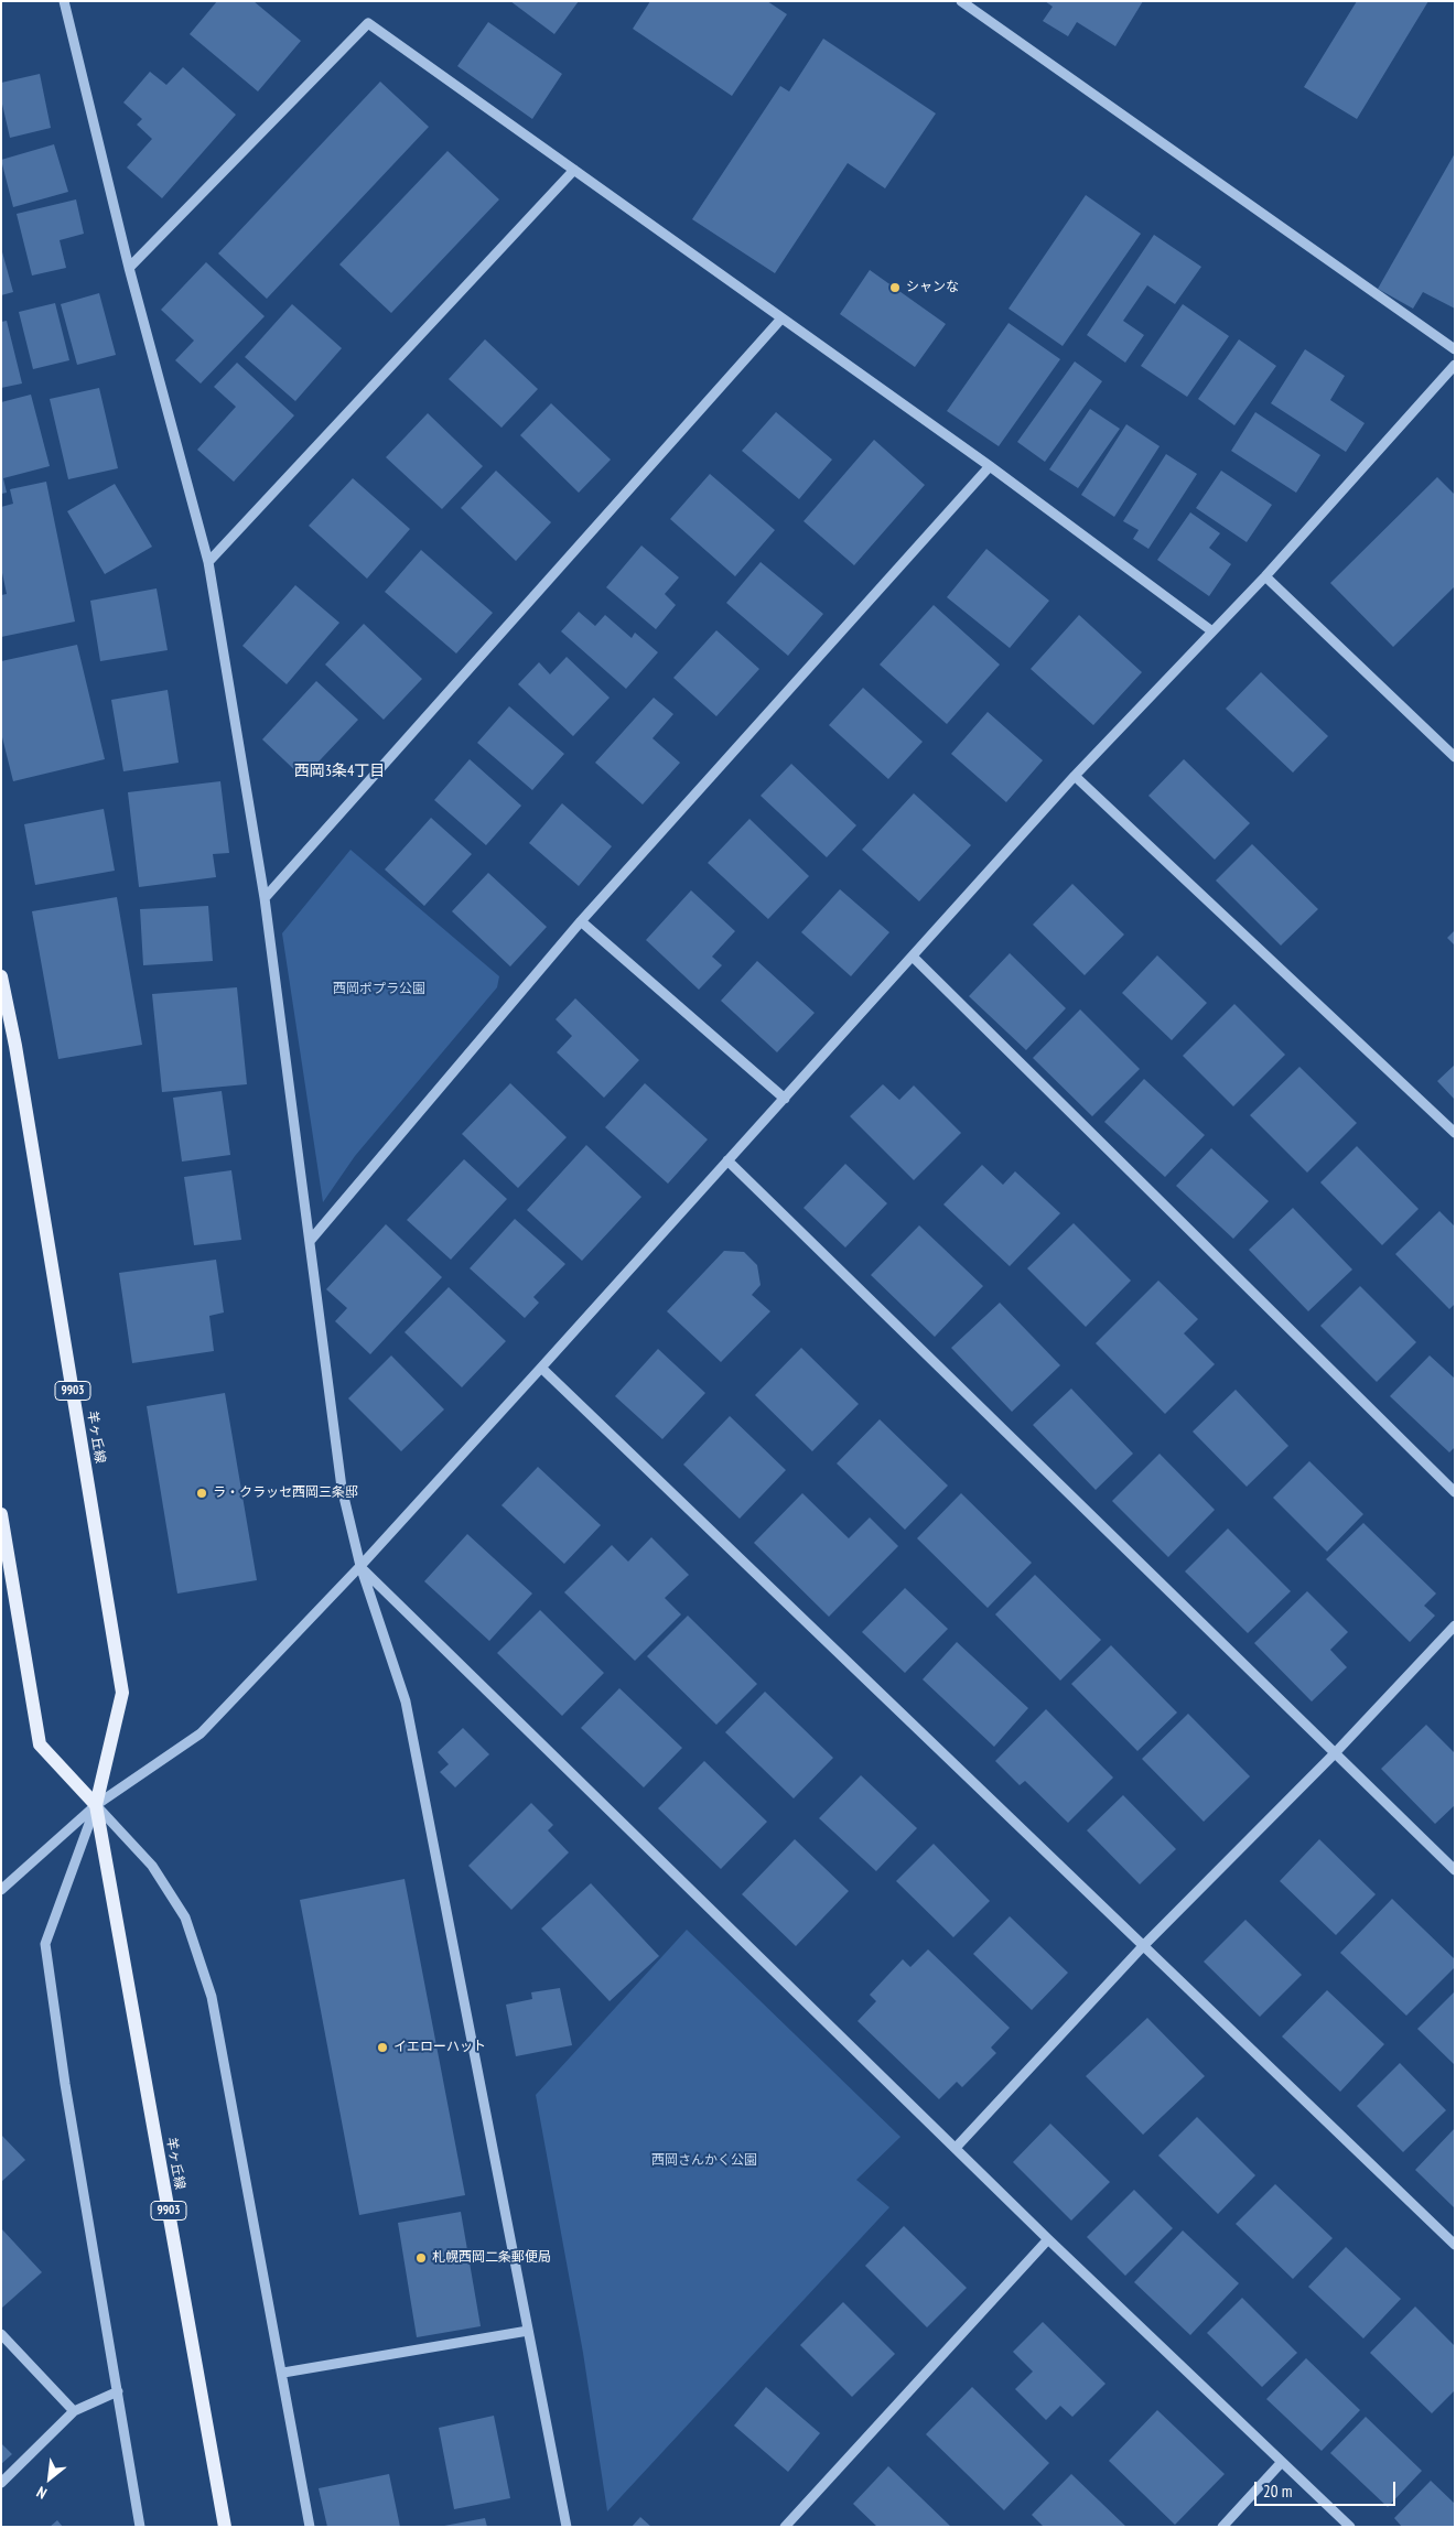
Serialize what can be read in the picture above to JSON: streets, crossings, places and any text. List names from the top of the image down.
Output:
{
  "streets": {
    "main road": ["9903", "羊ヶ丘線"]
  },
  "districts": ["西岡3条4丁目"],
  "parks": ["西岡ポプラ公園", "西岡さんかく公園"],
  "places": [
    "シャンな",
    "ラ・クラッセ西岡三条邸",
    "イエローハット",
    "札幌西岡二条郵便局"
  ],
  "scale_bar": "20 m",
  "north": "bottom left"
}
